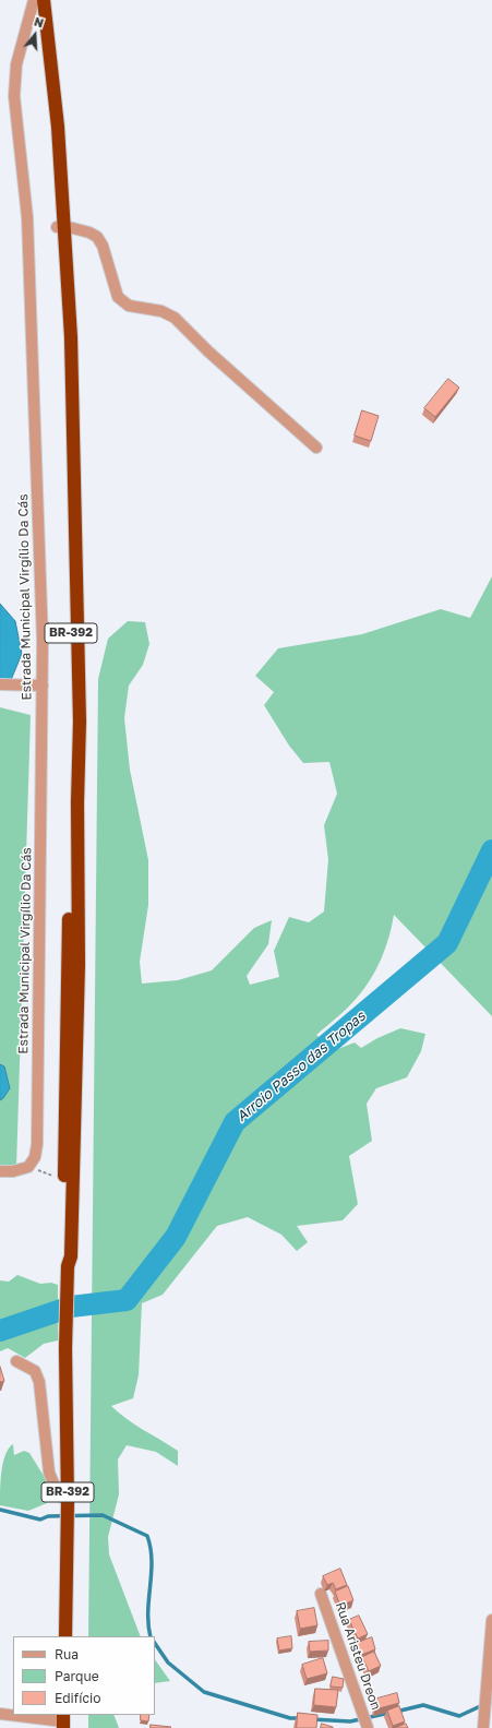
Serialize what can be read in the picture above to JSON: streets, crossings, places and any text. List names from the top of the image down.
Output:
{
  "streets": {
    "highway": ["BR-392"],
    "street": ["Estrada Municipal Virgílio Da Cás", "Rua Aristeu Dreon"]
  },
  "crossings": [
    ["Estrada Municipal Virgílio Da Cás", "BR-392"]
  ],
  "water": ["Arroio Passo das Tropas"],
  "legend": ["Rua", "Parque", "Edifício"],
  "north": "top"
}
